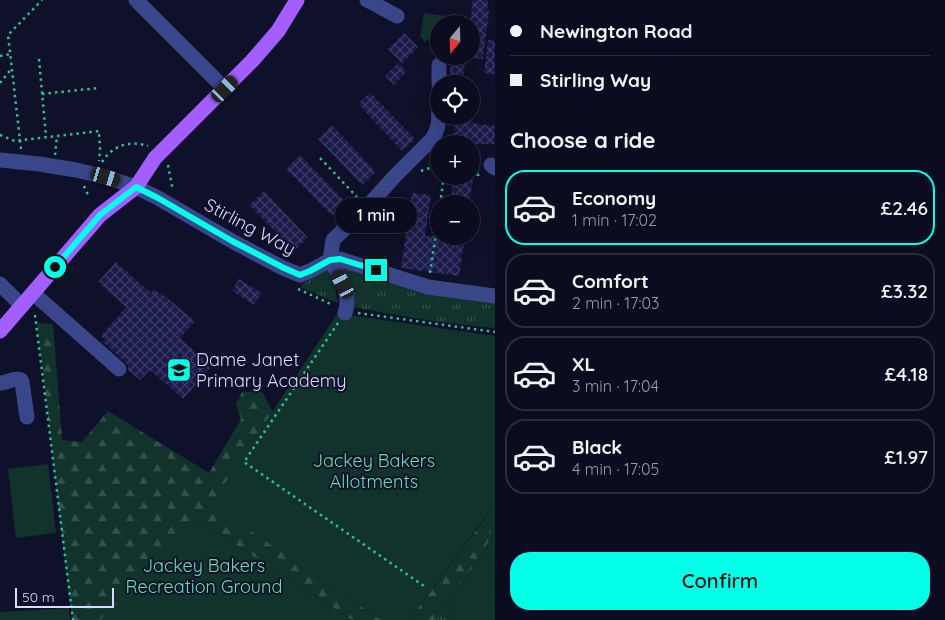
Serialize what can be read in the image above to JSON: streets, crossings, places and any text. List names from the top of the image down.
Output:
{
  "streets": {
    "street": ["Stirling Way"]
  },
  "parks": ["Jackey Bakers Allotments", "Jackey Bakers Recreation Ground"],
  "places": {
    "school or university": ["Dame Janet Primary Academy"]
  },
  "scale_bar": "50 m",
  "north": "bottom",
  "page": {
    "banner": ["Newington Road", "Stirling Way"],
    "map_buttons": ["+", "−"],
    "heading": "Choose a ride",
    "list": [
      {
        "name": "Economy",
        "note": "1 min · 17:02",
        "value": "£2.46"
      },
      {
        "name": "Comfort",
        "note": "2 min · 17:03",
        "value": "£3.32"
      },
      {
        "name": "XL",
        "note": "3 min · 17:04",
        "value": "£4.18"
      },
      {
        "name": "Black",
        "note": "4 min · 17:05",
        "value": "£1.97"
      }
    ],
    "bubble": "1 min",
    "buttons": "Confirm",
    "scale": "50 m"
  }
}
